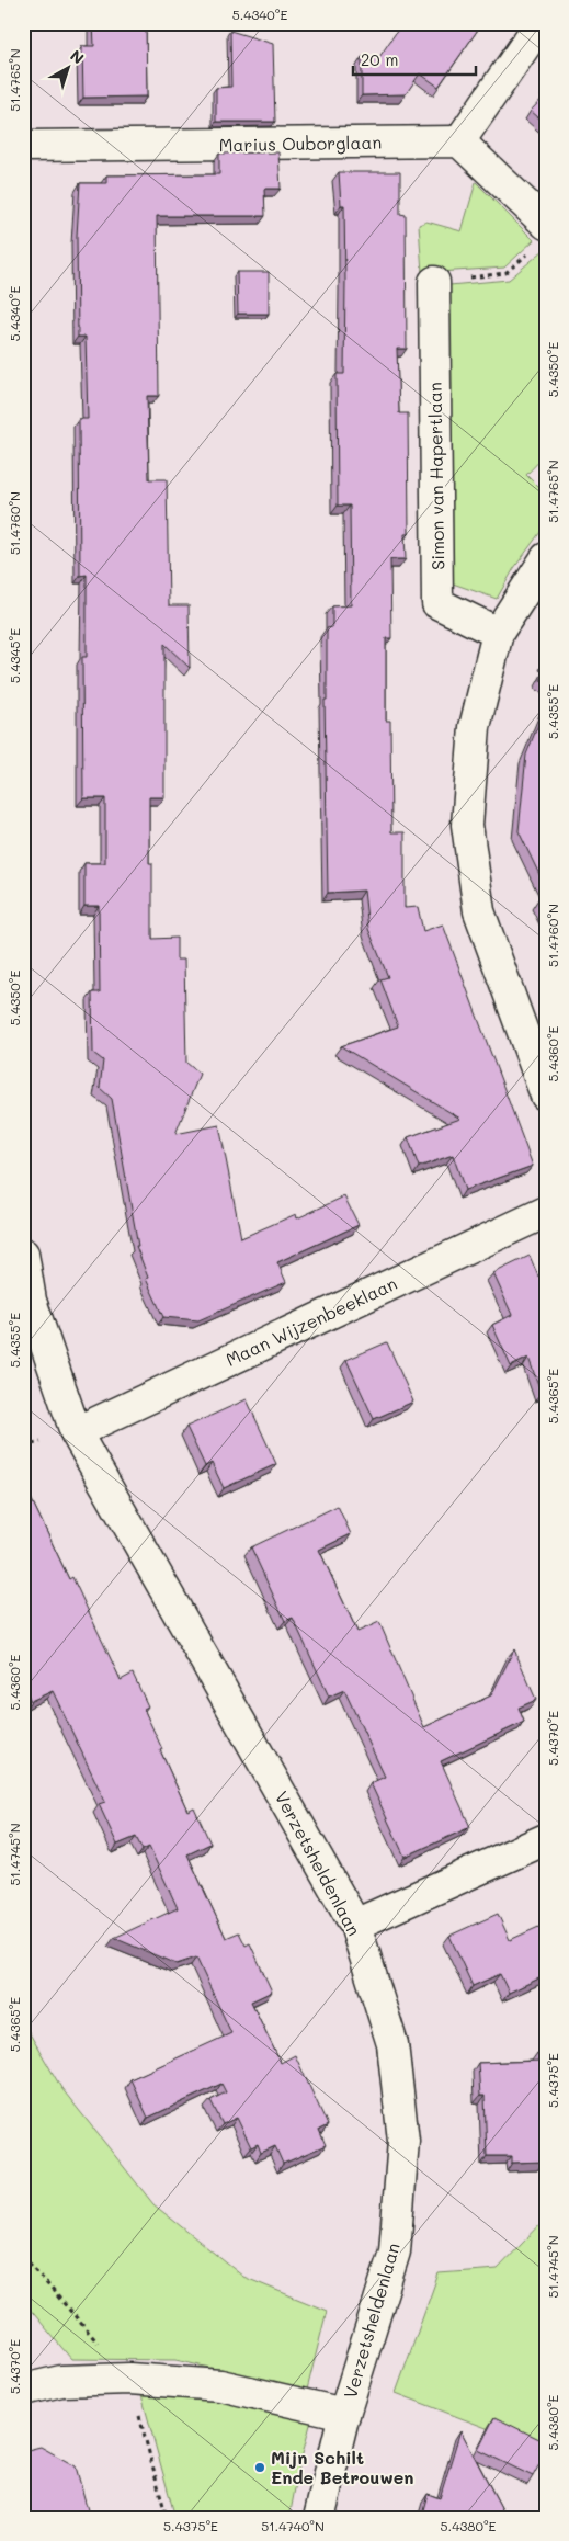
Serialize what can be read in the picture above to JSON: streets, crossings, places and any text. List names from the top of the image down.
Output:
{
  "streets": {
    "street": [
      "Marius Ouborglaan",
      "Simon van Hapertlaan",
      "Maan Wijzenbeeklaan",
      "Verzetsheldenlaan"
    ]
  },
  "crossings": [
    ["Maan Wijzenbeeklaan", "Verzetsheldenlaan"]
  ],
  "places": ["Mijn Schilt Ende Betrouwen"],
  "scale_bar": "20 m",
  "north": "top right",
  "coordinates": [
    "5.4340°E",
    "51.4765°N",
    "5.4350°E",
    "51.4760°N",
    "5.4345°E",
    "5.4355°E",
    "5.4360°E",
    "5.4365°E",
    "5.4370°E",
    "51.4745°N",
    "5.4375°E",
    "5.4380°E",
    "51.4740°N"
  ]
}
